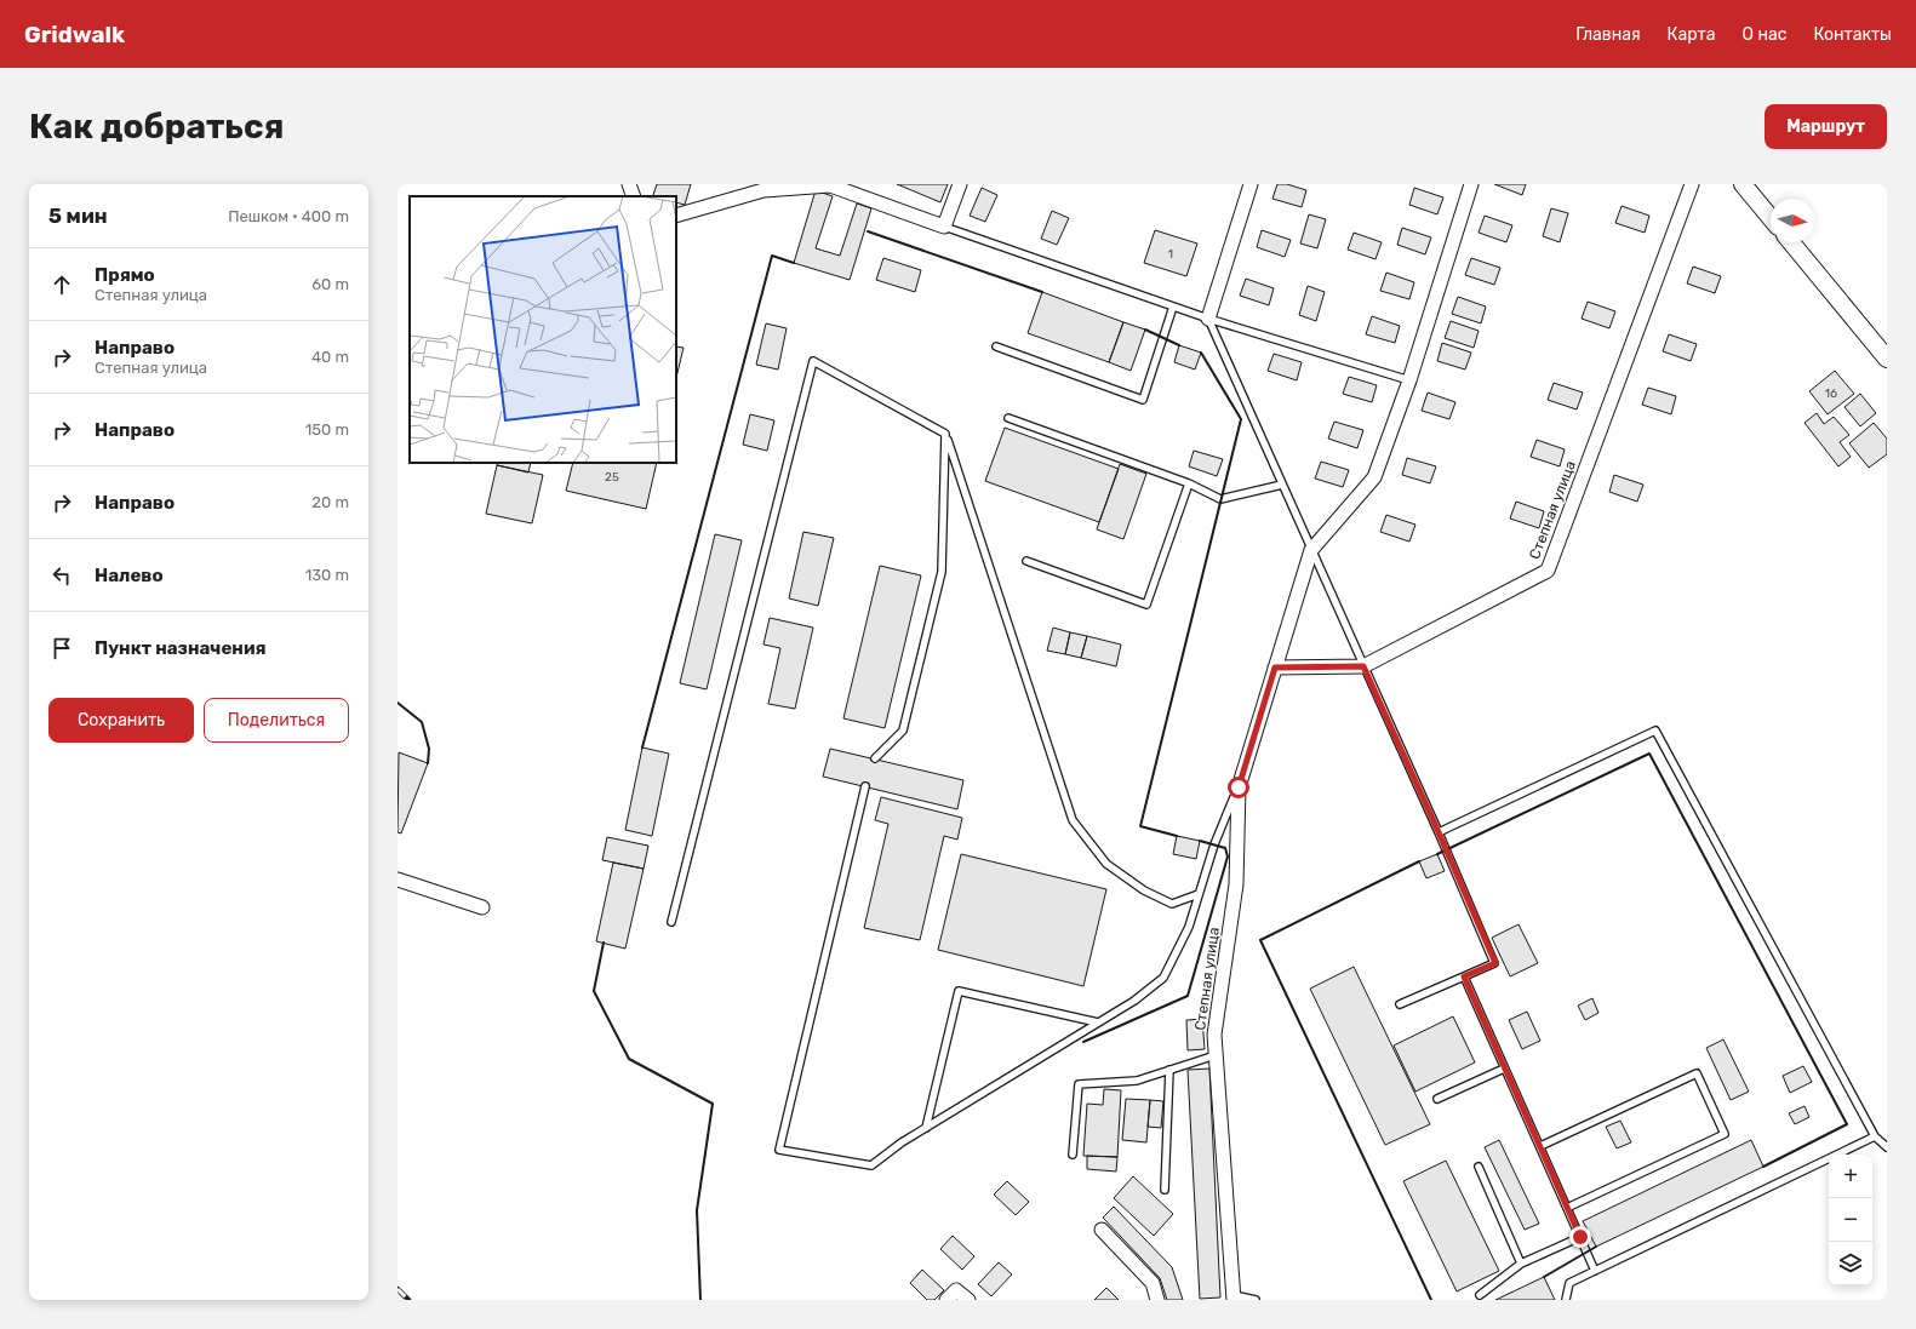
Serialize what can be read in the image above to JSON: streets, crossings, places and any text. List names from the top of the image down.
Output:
{
  "streets": {
    "street": ["Степная улица"]
  },
  "house_numbers": ["1", "16", "25"],
  "north": "right",
  "page": {
    "header": "Gridwalk",
    "nav": [
      "Главная",
      "Карта",
      "О нас",
      "Контакты"
    ],
    "buttons": [
      "Маршрут",
      ["Сохранить", "Поделиться"]
    ],
    "title": "Как добраться",
    "heading": ["5 мин", "Пешком · 400 m"],
    "list": [
      ["Прямо", "Степная улица", "60 m"],
      ["Направо", "Степная улица", "40 m"],
      ["Направо", "150 m"],
      ["Направо", "20 m"],
      ["Налево", "130 m"],
      "Пункт назначения"
    ],
    "map_buttons": ["+", "−"]
  }
}
